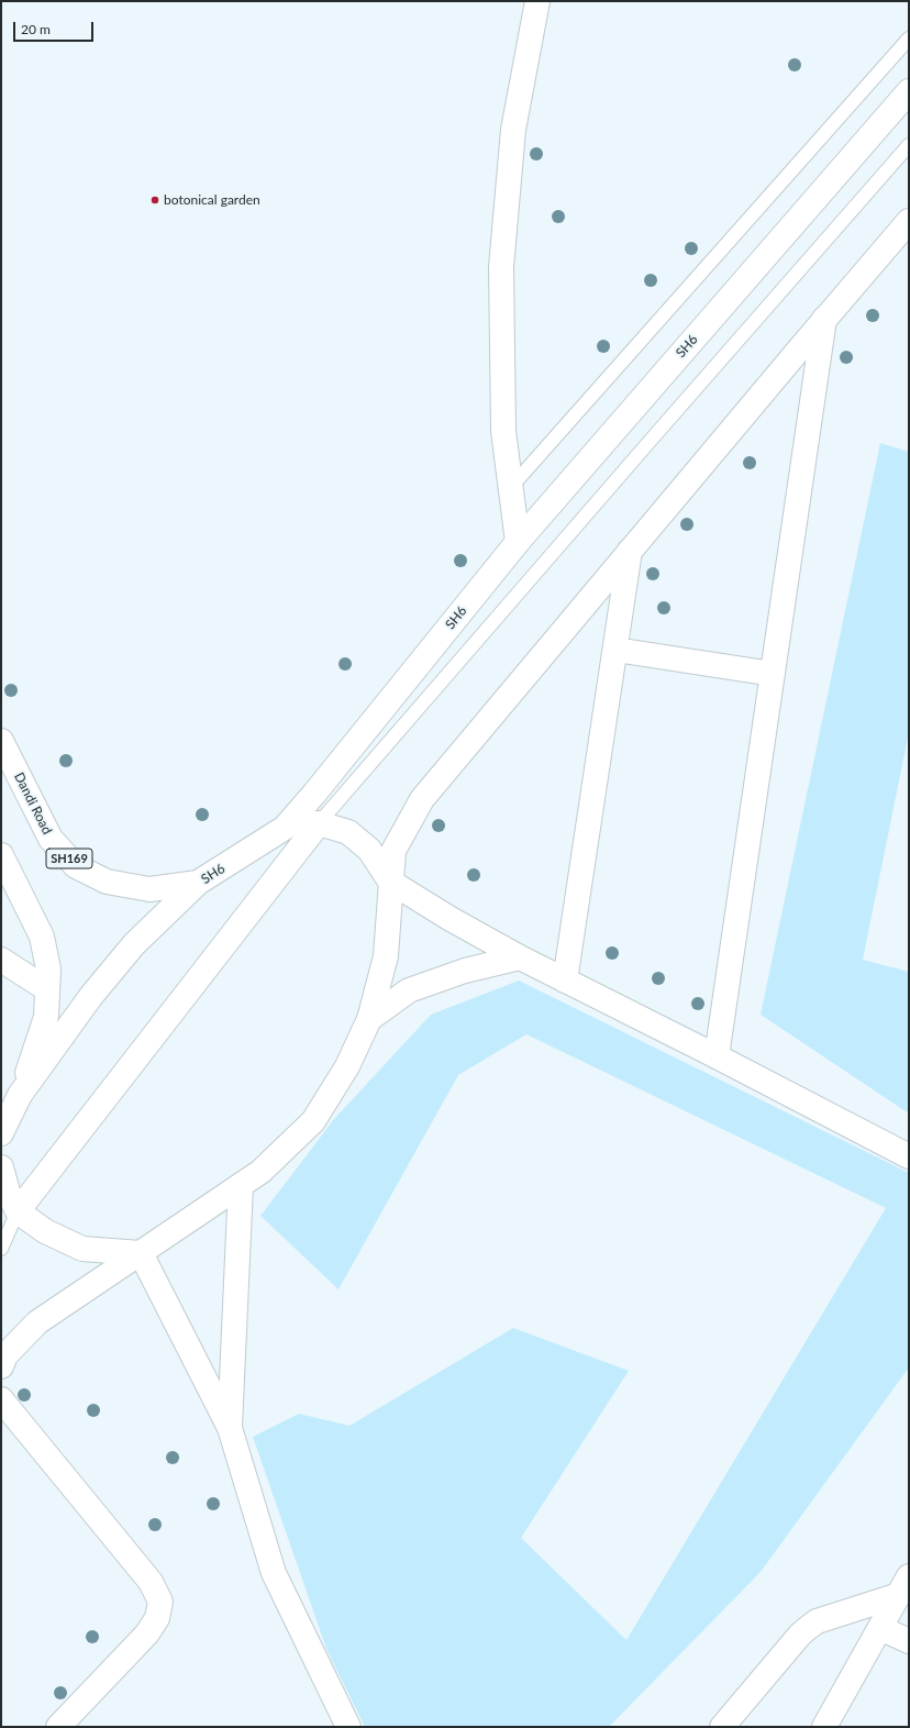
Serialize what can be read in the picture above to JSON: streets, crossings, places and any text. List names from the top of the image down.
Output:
{
  "streets": {
    "street": ["SH6", "Dandi Road", "SH169"]
  },
  "crossings": [
    ["SH6", "Dandi Road"]
  ],
  "places": ["botonical garden"],
  "scale_bar": "20 m"
}
